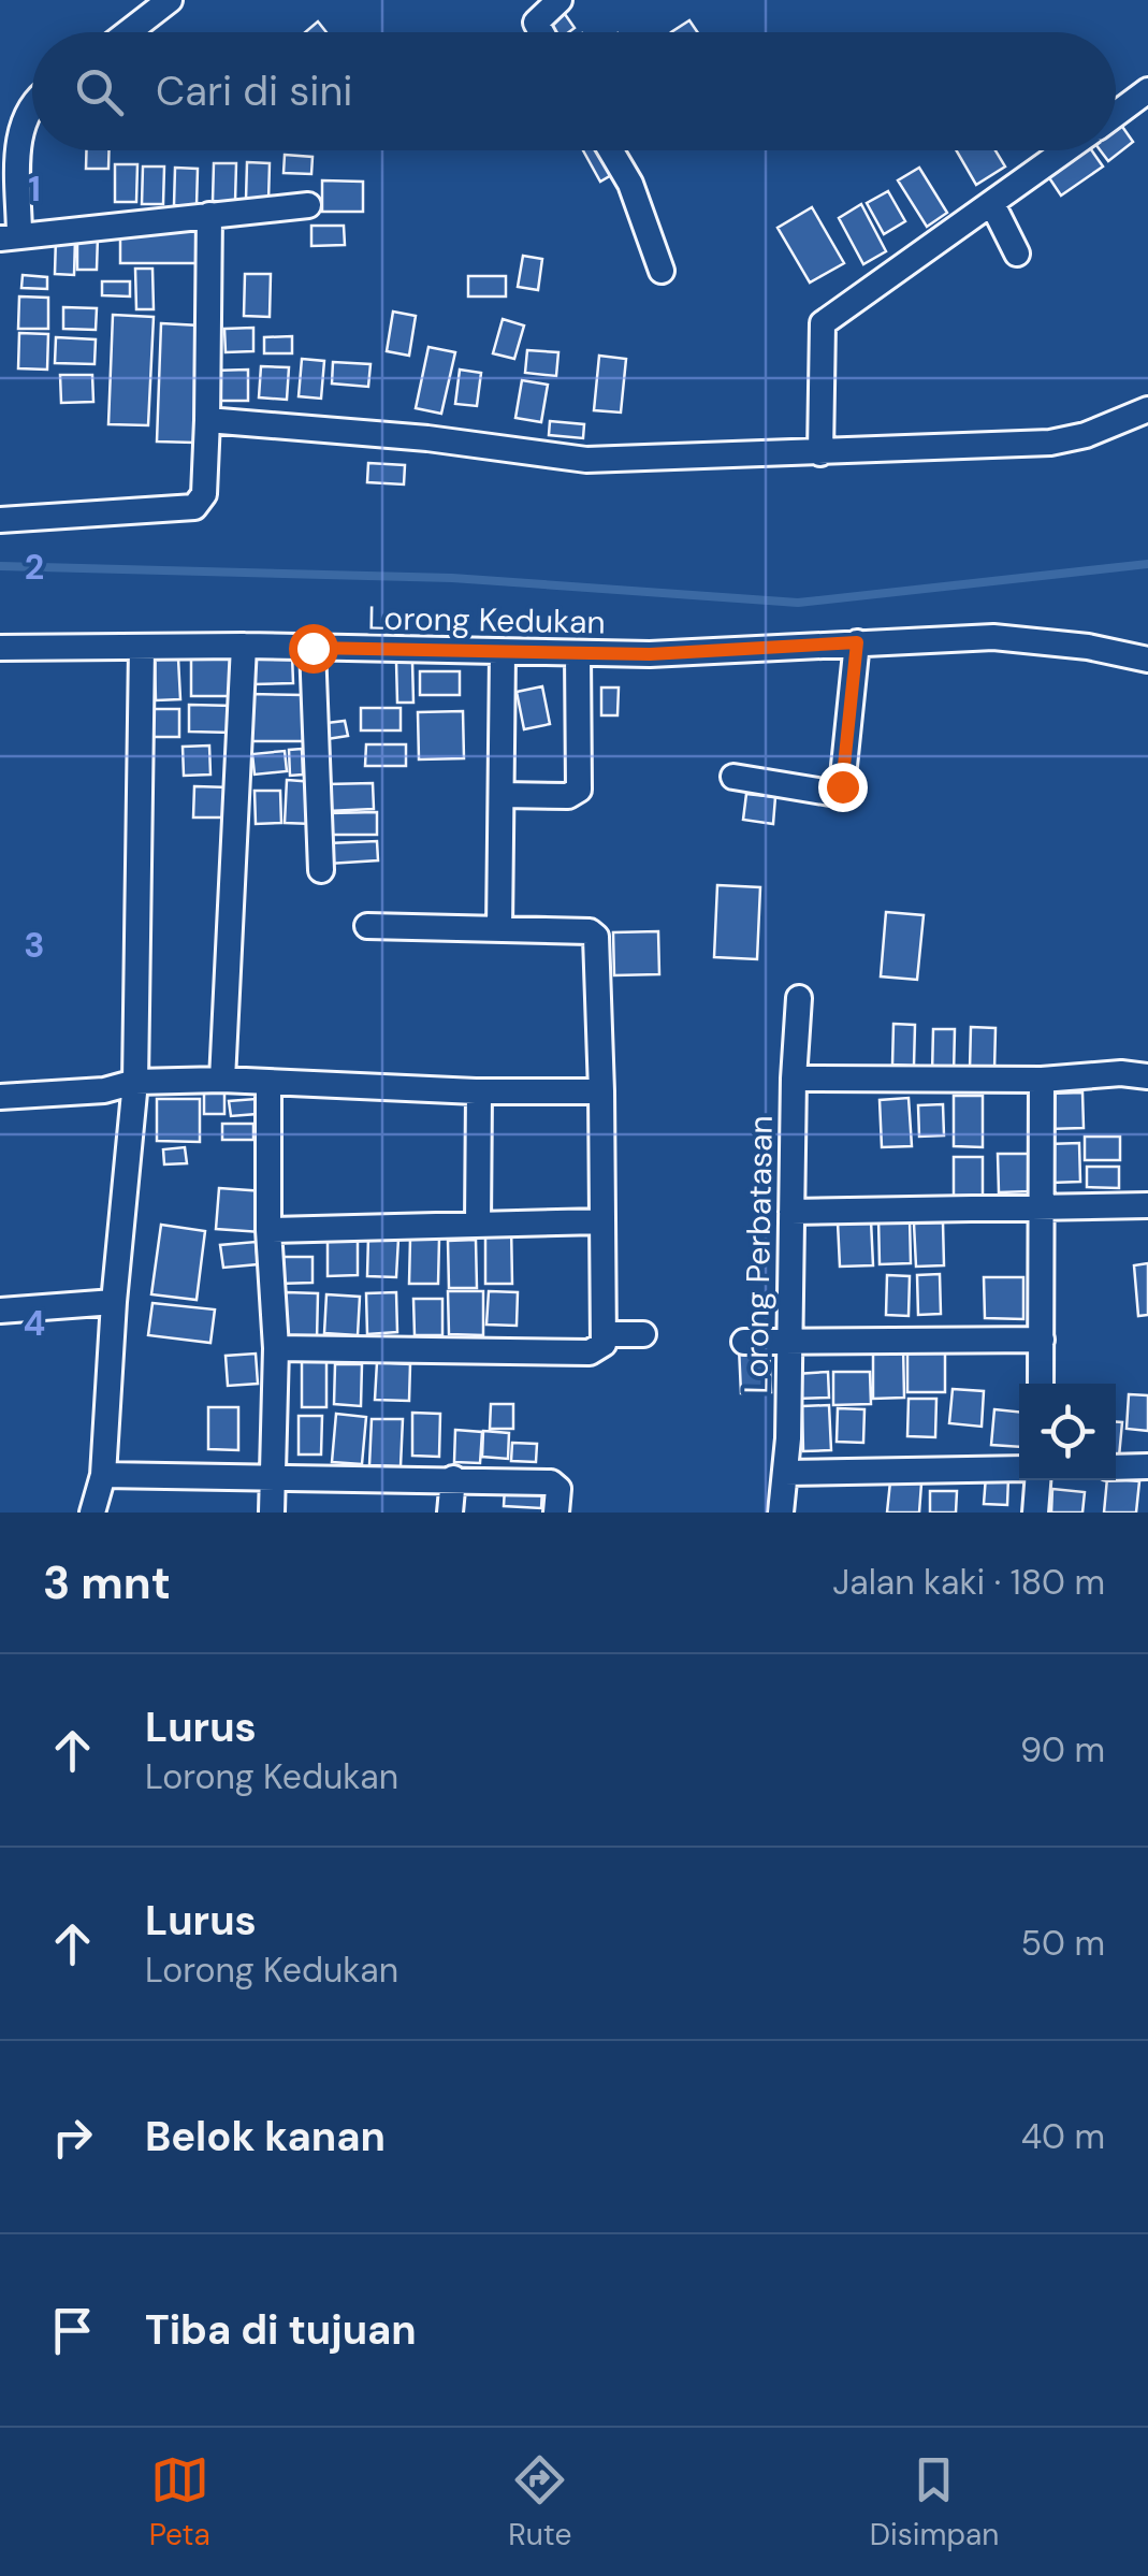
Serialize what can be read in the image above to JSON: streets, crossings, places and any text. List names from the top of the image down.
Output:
{
  "streets": {
    "street": ["Lorong Kedukan", "Lorong Perbatasan"]
  },
  "page": {
    "search": "Cari di sini",
    "heading": ["3 mnt", "Jalan kaki · 180 m"],
    "list": [
      ["Lurus", "Lorong Kedukan", "90 m"],
      ["Lurus", "Lorong Kedukan", "50 m"],
      ["Belok kanan", "40 m"],
      "Tiba di tujuan"
    ],
    "nav": ["Peta", "Rute", "Disimpan"]
  },
  "grid": {
    "rows": [
      "1",
      "2",
      "3",
      "4"
    ]
  }
}
